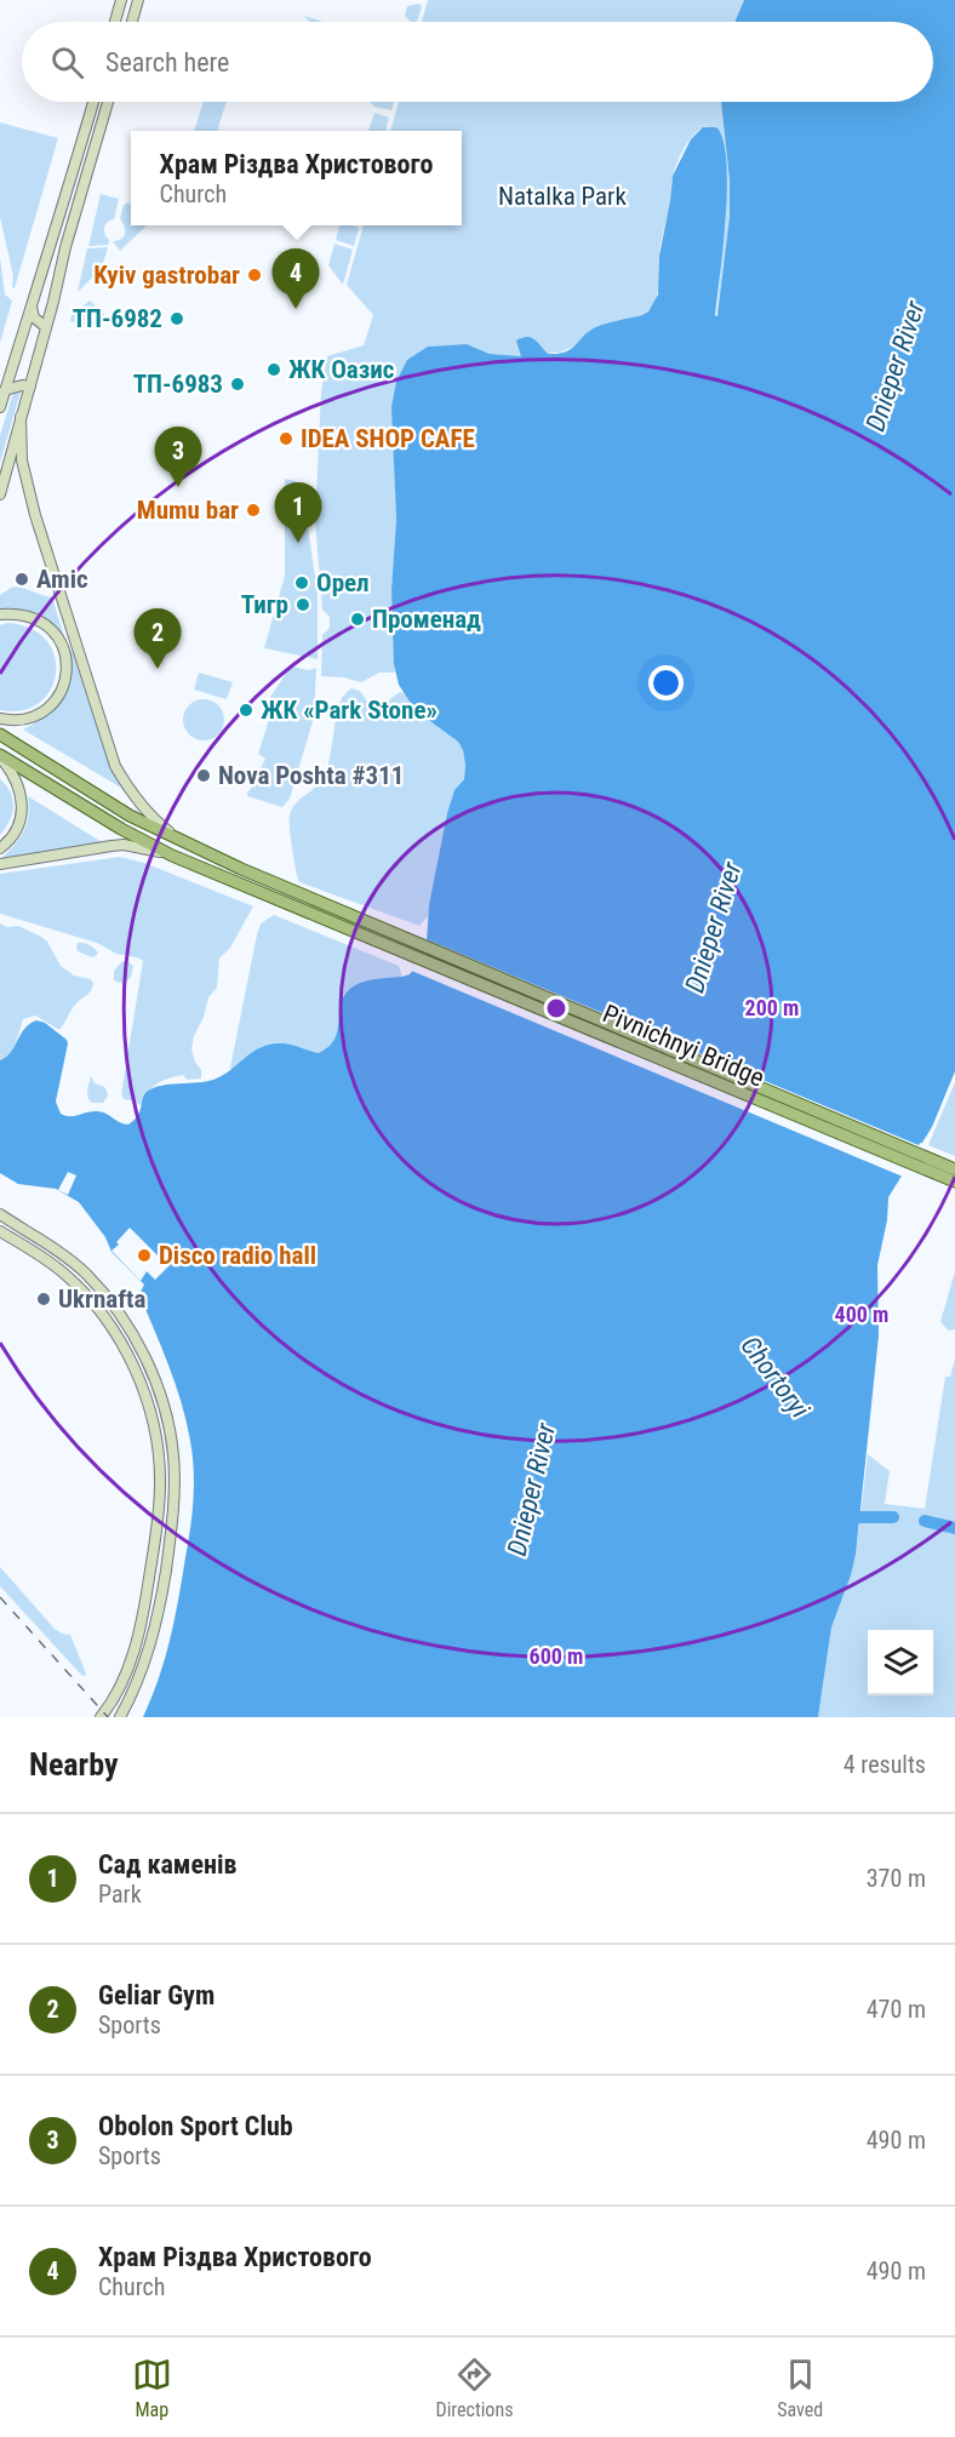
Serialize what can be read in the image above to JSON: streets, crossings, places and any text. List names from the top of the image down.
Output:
{
  "streets": {
    "main road": ["Pivnichnyi Bridge"]
  },
  "water": ["Dnieper River", "Chortoryi"],
  "parks": ["Natalka Park"],
  "places": [
    "Kyiv gastrobar",
    "ТП-6982",
    "ЖК Оазис",
    "ТП-6983",
    "IDEA SHOP CAFE",
    "Mumu bar",
    "Amic",
    "Орел",
    "Тигр",
    "Променад",
    "ЖК «Park Stone»",
    "Nova Poshta #311",
    "Disco radio hall",
    "Ukrnafta"
  ],
  "page": {
    "search": "Search here",
    "popup": ["Храм Різдва Христового", "Church"],
    "pins": [
      "4",
      "3",
      "1",
      "2"
    ],
    "heading": ["Nearby", "4 results"],
    "list": [
      {
        "mark": "1",
        "name": "Сад каменів",
        "note": "Park",
        "value": "370 m"
      },
      {
        "mark": "2",
        "name": "Geliar Gym",
        "note": "Sports",
        "value": "470 m"
      },
      {
        "mark": "3",
        "name": "Obolon Sport Club",
        "note": "Sports",
        "value": "490 m"
      },
      {
        "mark": "4",
        "name": "Храм Різдва Христового",
        "note": "Church",
        "value": "490 m"
      }
    ],
    "nav": ["Map", "Directions", "Saved"]
  },
  "rings": ["200 m", "400 m", "600 m"]
}
